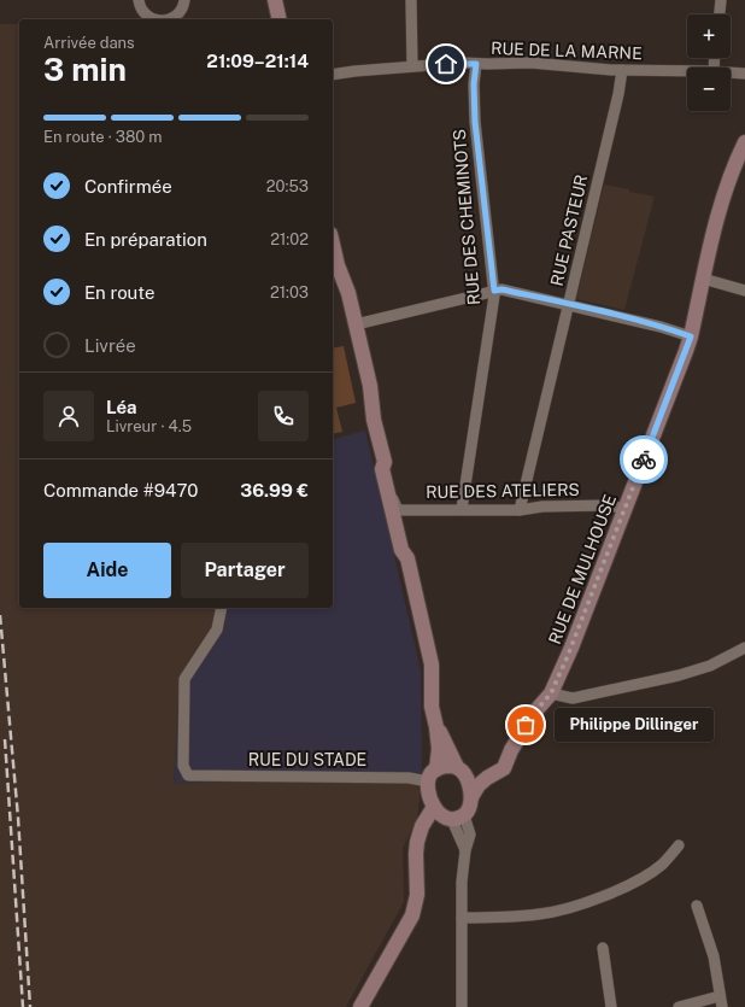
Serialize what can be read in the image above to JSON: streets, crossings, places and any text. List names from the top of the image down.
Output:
{
  "streets": {
    "main road": ["RUE DE MULHOUSE"],
    "street": [
      "RUE DE LA MARNE",
      "RUE DES CHEMINOTS",
      "RUE PASTEUR",
      "RUE DES ATELIERS",
      "RUE DU STADE"
    ]
  },
  "crossings": [
    ["RUE DE LA MARNE", "RUE DES CHEMINOTS"],
    ["RUE DE LA MARNE", "RUE PASTEUR"],
    ["RUE DES CHEMINOTS", "RUE DES ATELIERS"],
    ["RUE PASTEUR", "RUE DES ATELIERS"],
    ["RUE DES ATELIERS", "RUE DE MULHOUSE"],
    ["RUE DE MULHOUSE", "RUE DU STADE"]
  ],
  "places": ["Philippe Dillinger"],
  "page": {
    "map_buttons": ["+", "−"],
    "heading": ["3 min", "Arrivée dans", "21:09–21:14"],
    "panel": [
      "Léa",
      "Livreur · 4.5",
      "Commande #9470",
      "36.99 €"
    ],
    "bar": "En route · 380 m",
    "list": [
      ["Confirmée", "20:53"],
      ["En préparation", "21:02"],
      ["En route", "21:03"],
      "Livrée"
    ],
    "buttons": ["Aide", "Partager"],
    "bubble": "Philippe Dillinger"
  }
}
